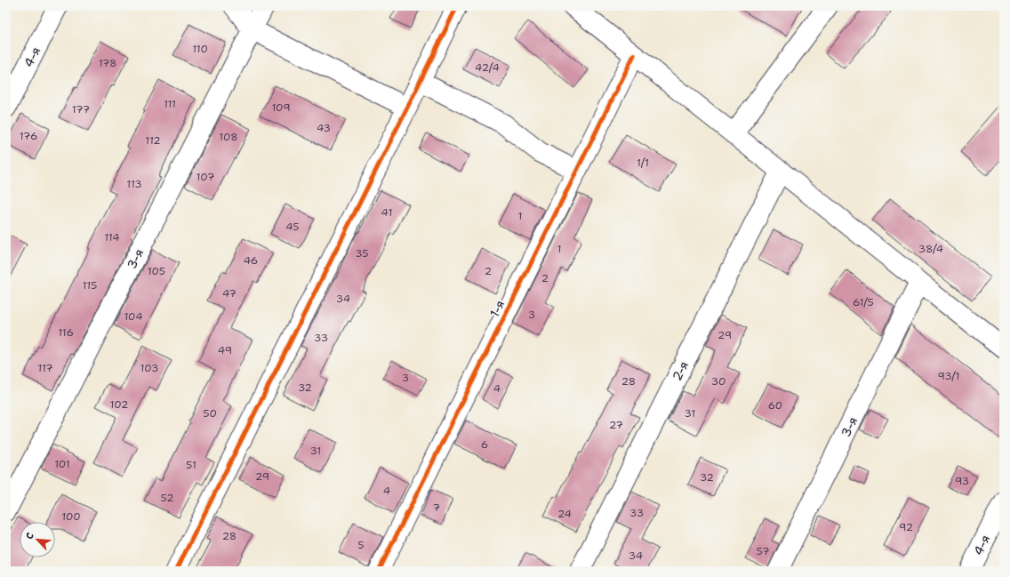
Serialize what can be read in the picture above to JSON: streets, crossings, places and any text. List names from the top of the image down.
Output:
{
  "streets": {
    "street": [
      "4-я",
      "3-я",
      "1-я",
      "2-я"
    ]
  },
  "house_numbers": [
    "110",
    "178",
    "42/4",
    "111",
    "109",
    "177",
    "43",
    "176",
    "108",
    "112",
    "1/1",
    "107",
    "113",
    "41",
    "1",
    "45",
    "114",
    "1",
    "38/4",
    "35",
    "46",
    "105",
    "2",
    "2",
    "115",
    "47",
    "34",
    "61/5",
    "3",
    "104",
    "116",
    "29",
    "33",
    "49",
    "117",
    "103",
    "93/1",
    "3",
    "28",
    "30",
    "32",
    "4",
    "102",
    "60",
    "50",
    "31",
    "27",
    "6",
    "31",
    "101",
    "51",
    "29",
    "32",
    "93",
    "4",
    "52",
    "7",
    "33",
    "24",
    "100",
    "92",
    "28",
    "5",
    "57",
    "34"
  ],
  "north": "top left"
}
